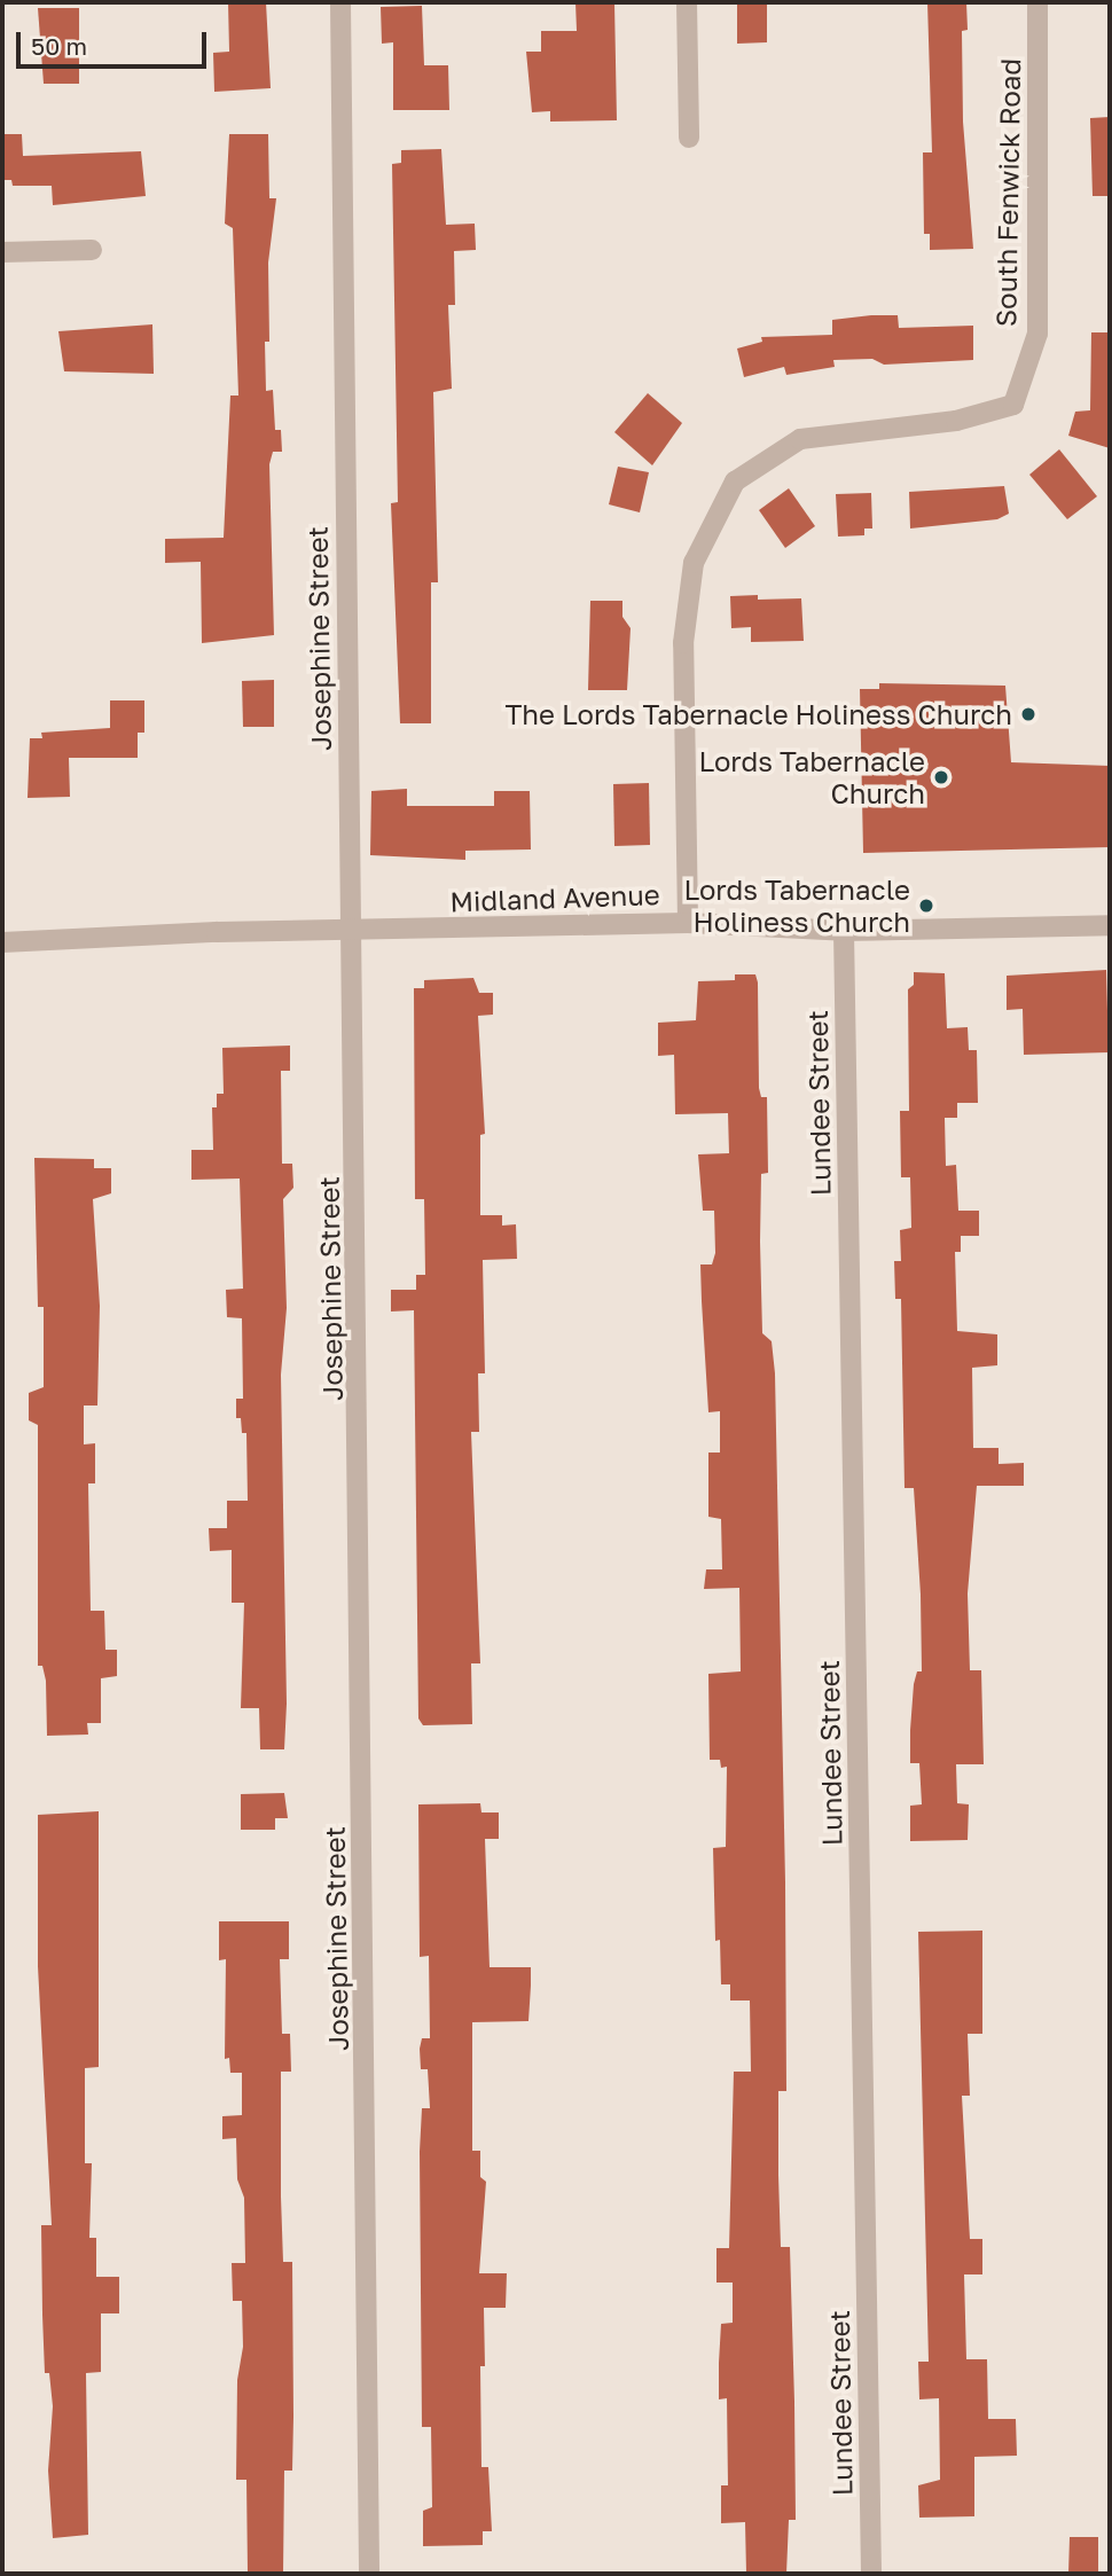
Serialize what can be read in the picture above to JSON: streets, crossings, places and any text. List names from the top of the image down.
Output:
{
  "streets": {
    "street": [
      "South Fenwick Road",
      "Josephine Street",
      "Midland Avenue",
      "Lundee Street"
    ]
  },
  "crossings": [
    ["South Fenwick Road", "Midland Avenue"],
    ["Josephine Street", "Midland Avenue"],
    ["Midland Avenue", "Lundee Street"]
  ],
  "places": ["The Lords Tabernacle Holiness Church", "Lords Tabernacle Church", "Lords Tabernacle Holiness Church"],
  "scale_bar": "50 m"
}
